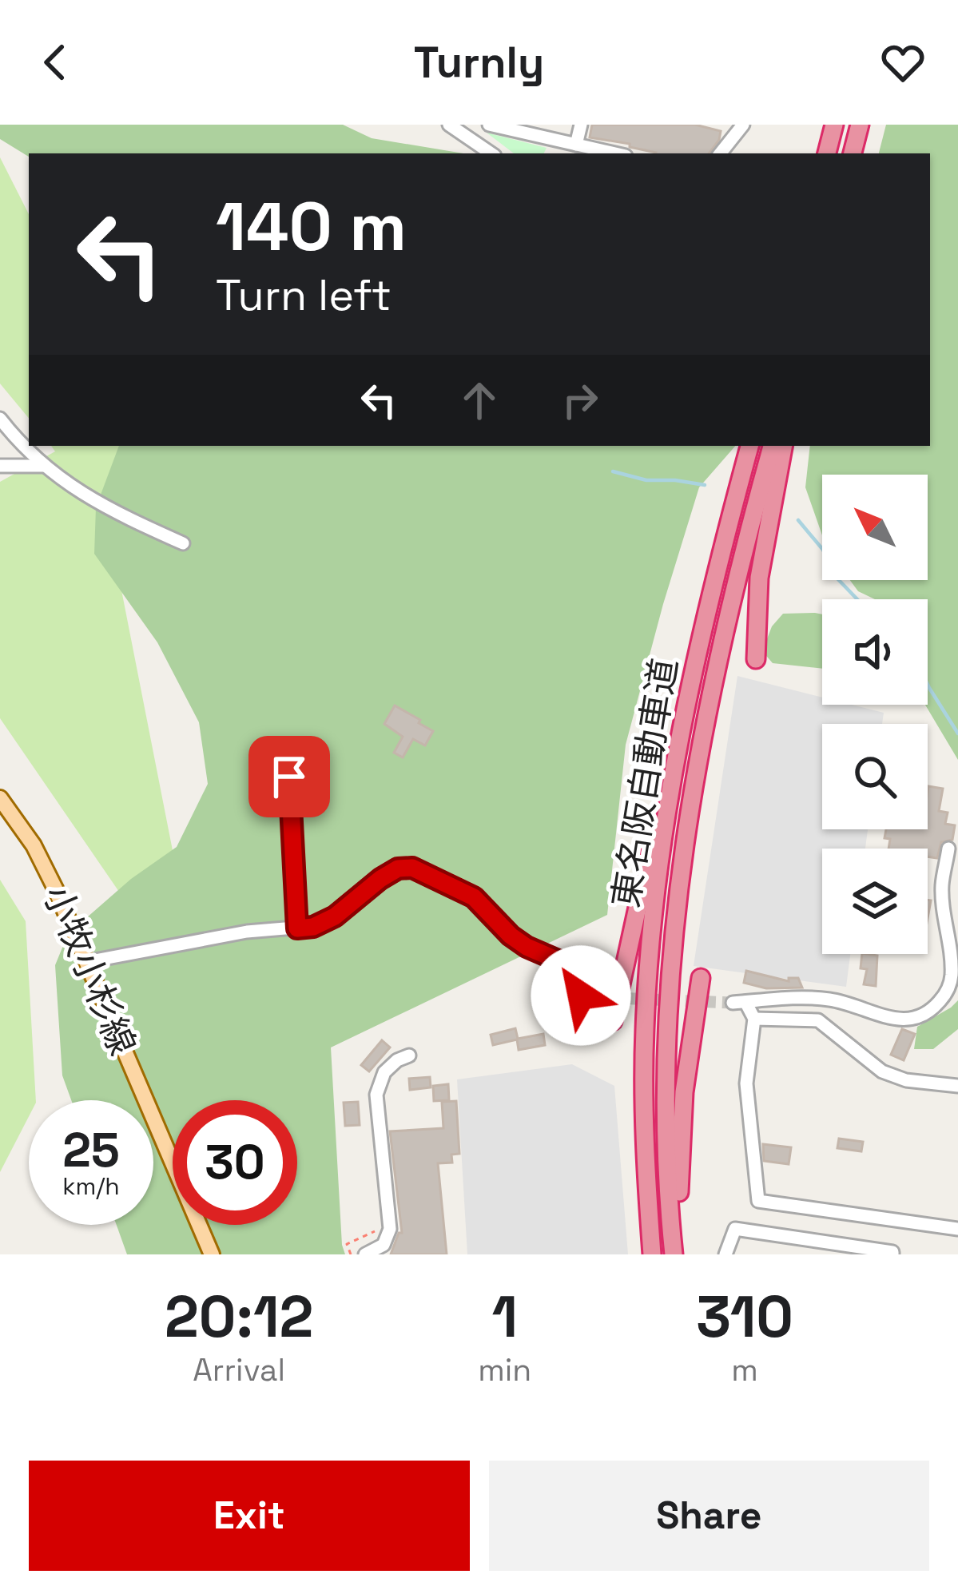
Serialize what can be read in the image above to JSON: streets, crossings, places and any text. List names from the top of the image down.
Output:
{
  "streets": {
    "highway": ["東名阪自動車道"],
    "main road": ["小牧小杉線"]
  },
  "north": "top left",
  "page": {
    "header": "Turnly",
    "turn": ["140 m", "Turn left"],
    "speed": "25 km/h",
    "limit": "30",
    "eta": [
      "20:12",
      "Arrival",
      "1",
      "min",
      "310",
      "m"
    ],
    "buttons": ["Exit", "Share"]
  }
}
